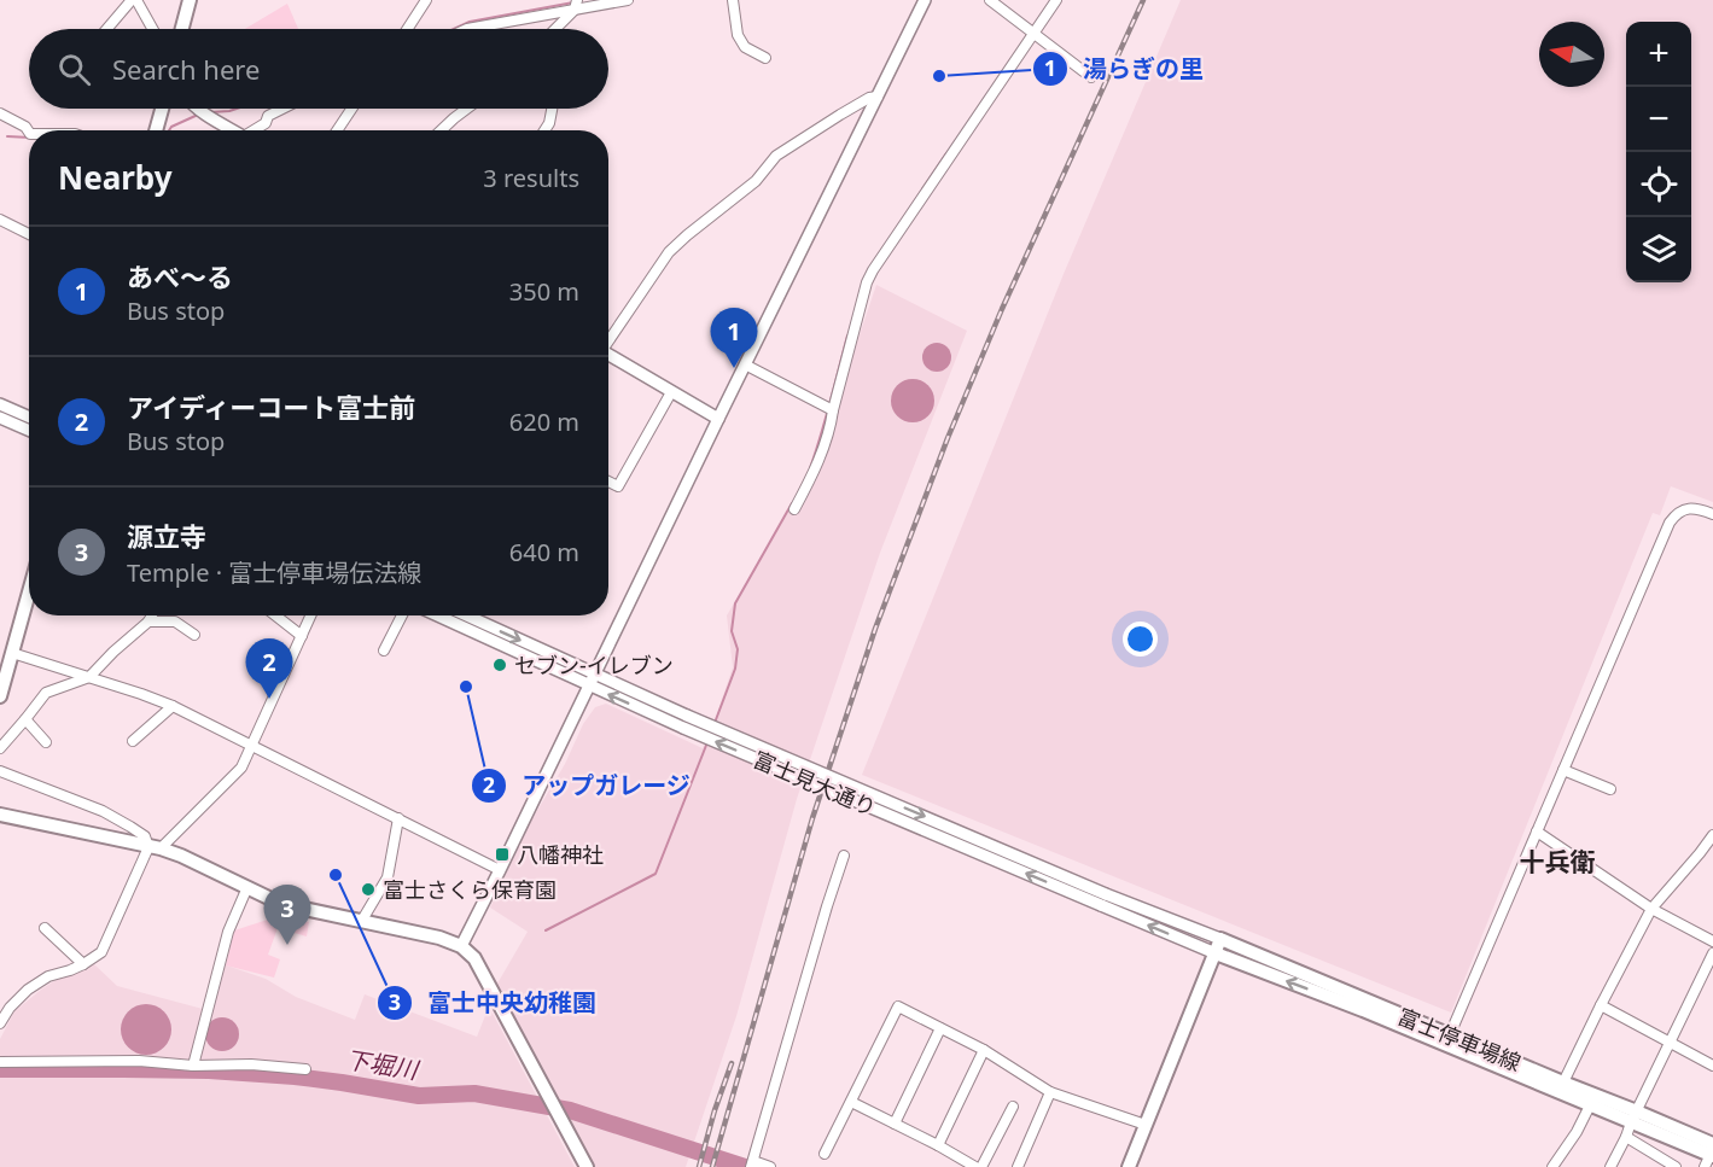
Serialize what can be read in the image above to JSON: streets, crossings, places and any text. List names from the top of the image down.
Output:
{
  "streets": {
    "main road": ["富士停車場線"],
    "street": ["富士見大通り"]
  },
  "crossings": [
    ["富士見大通り", "富士停車場線"]
  ],
  "districts": ["十兵衛"],
  "water": ["下堀川"],
  "places": {
    "other": [
      "湯らぎの里",
      "セブン-イレブン",
      "アップガレージ",
      "富士中央幼稚園",
      "富士さくら保育園"
    ],
    "transit": ["八幡神社"]
  },
  "north": "left",
  "page": {
    "map_buttons": ["+", "−"],
    "search": "Search here",
    "heading": ["Nearby", "3 results"],
    "list": [
      {
        "mark": "1",
        "name": "あべ〜る",
        "note": "Bus stop",
        "value": "350 m"
      },
      {
        "mark": "2",
        "name": "アイディーコート富士前",
        "note": "Bus stop",
        "value": "620 m"
      },
      {
        "mark": "3",
        "name": "源立寺",
        "note": "Temple · 富士停車場伝法線",
        "value": "640 m"
      }
    ],
    "pins": ["1", "2", "3"]
  }
}
